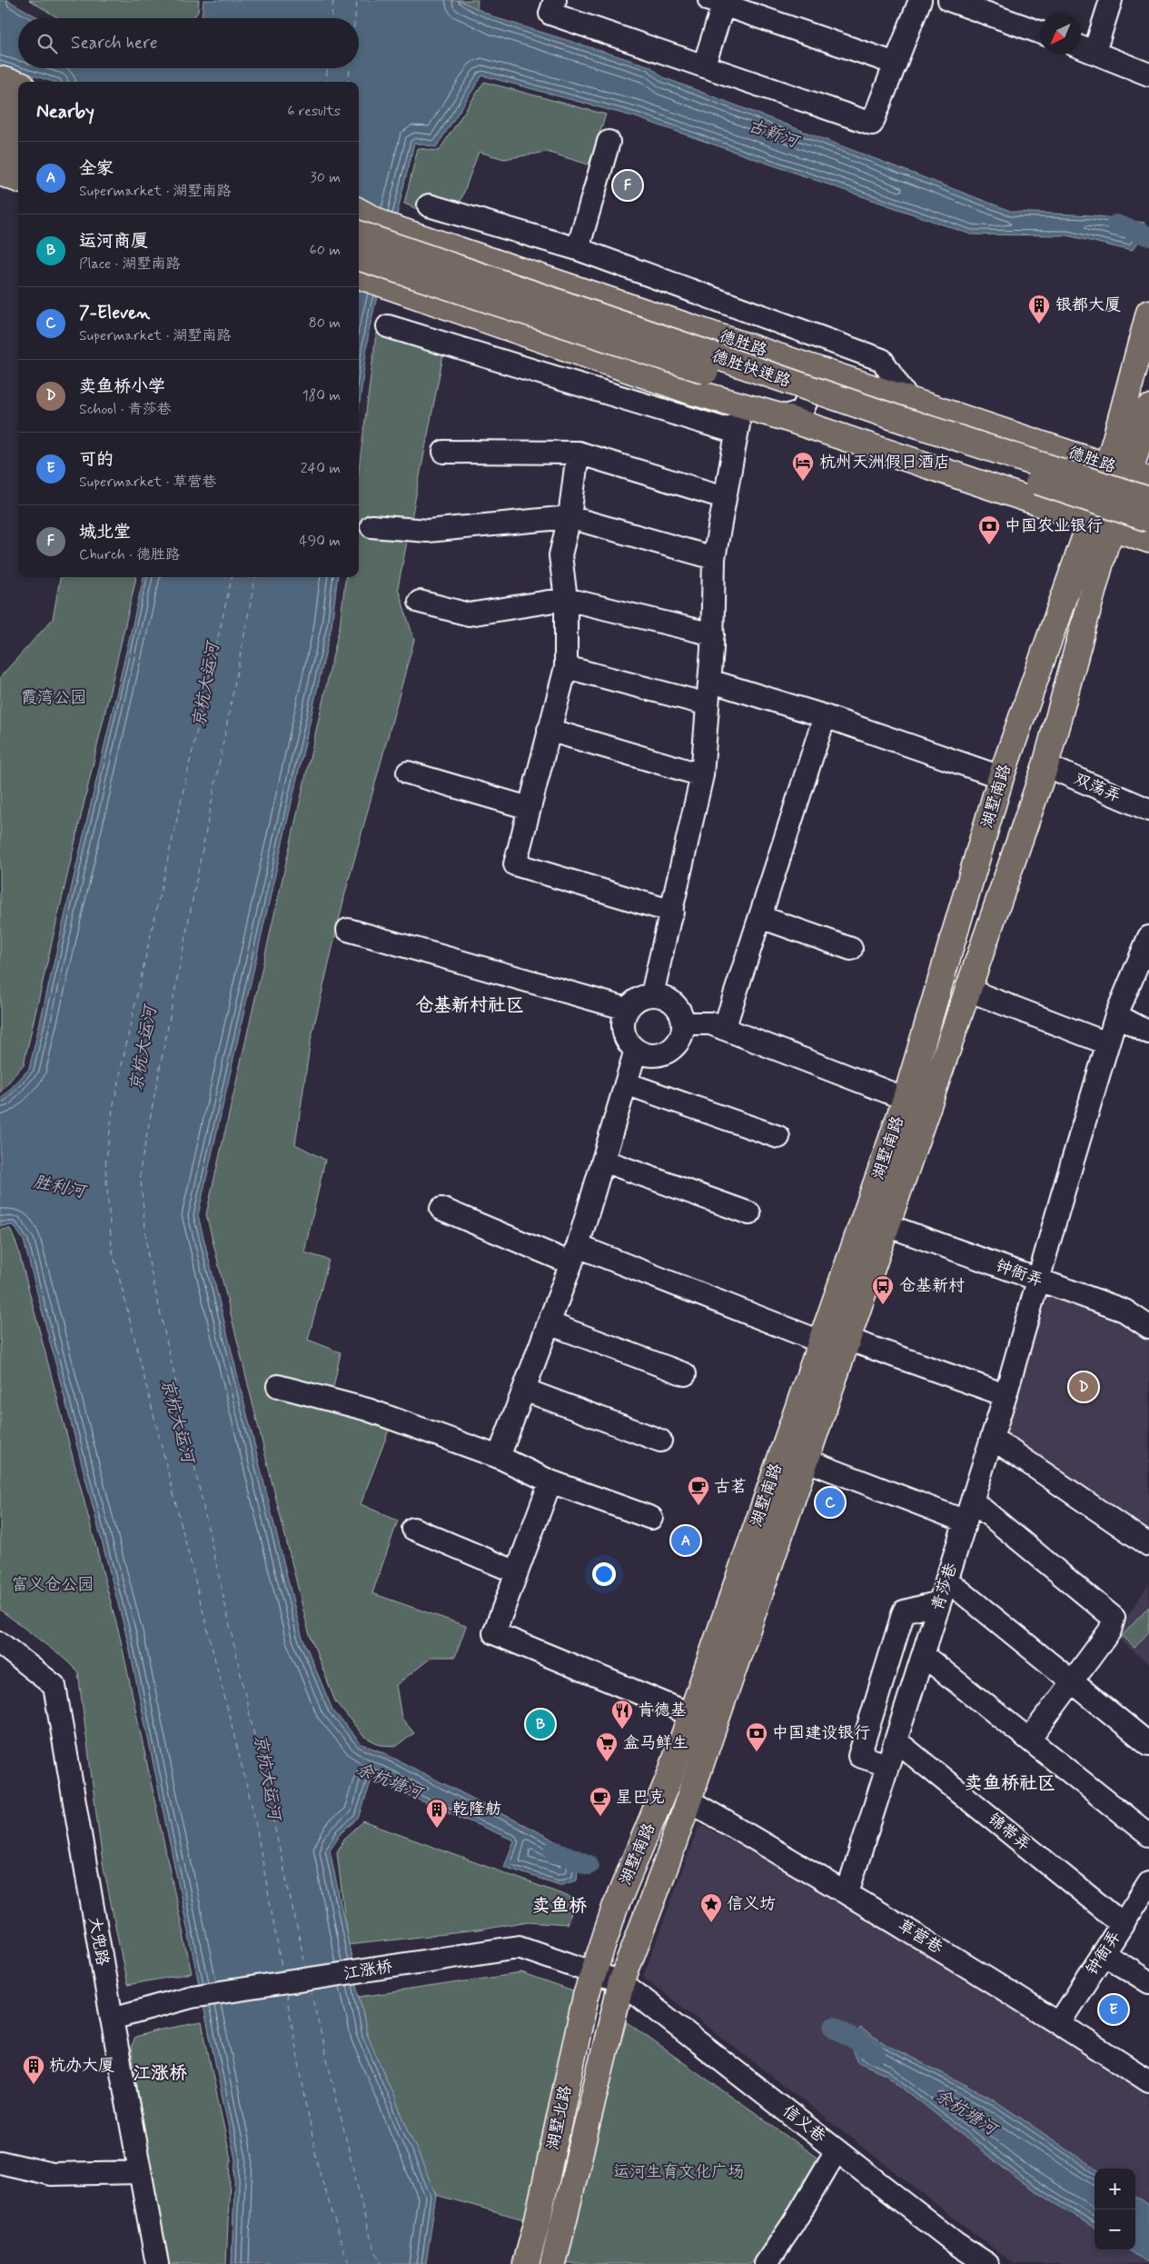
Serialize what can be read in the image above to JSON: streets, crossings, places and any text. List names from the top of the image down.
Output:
{
  "streets": {
    "main road": [
      "德胜路",
      "德胜快速路",
      "湖墅南路",
      "湖墅北路"
    ],
    "street": [
      "双荡弄",
      "钟衙弄",
      "青莎巷",
      "锦带弄",
      "草营巷",
      "大兜路",
      "江涨桥",
      "信义巷"
    ]
  },
  "crossings": [
    ["德胜路", "湖墅南路"],
    ["双荡弄", "湖墅南路"],
    ["湖墅南路", "钟衙弄"],
    ["湖墅南路", "草营巷"],
    ["湖墅南路", "江涨桥"],
    ["湖墅南路", "湖墅北路"],
    ["湖墅南路", "信义巷"],
    ["钟衙弄", "青莎巷"],
    ["钟衙弄", "锦带弄"],
    ["钟衙弄", "草营巷"],
    ["青莎巷", "锦带弄"],
    ["青莎巷", "草营巷"],
    ["大兜路", "江涨桥"],
    ["江涨桥", "湖墅北路"],
    ["江涨桥", "信义巷"],
    ["湖墅北路", "信义巷"]
  ],
  "districts": [
    "仓基新村社区",
    "卖鱼桥社区",
    "卖鱼桥",
    "江涨桥"
  ],
  "water": [
    "古新河",
    "京杭大运河",
    "胜利河",
    "余杭塘河"
  ],
  "parks": ["霞湾公园", "富义仓公园", "运河生育文化广场"],
  "places": {
    "building": ["银都大厦", "乾隆舫", "杭办大厦"],
    "hotel": ["杭州天洲假日酒店"],
    "bank": ["中国农业银行", "中国建设银行"],
    "bus stop": ["仓基新村"],
    "cafe": ["古茗", "星巴克"],
    "restaurant": ["肯德基"],
    "supermarket": ["盒马鲜生"],
    "place": ["信义坊"]
  },
  "north": "bottom left",
  "page": {
    "search": "Search here",
    "heading": ["Nearby", "6 results"],
    "list": [
      {
        "mark": "A",
        "name": "全家",
        "note": "Supermarket · 湖墅南路",
        "value": "30 m"
      },
      {
        "mark": "B",
        "name": "运河商厦",
        "note": "Place · 湖墅南路",
        "value": "60 m"
      },
      {
        "mark": "C",
        "name": "7-Eleven",
        "note": "Supermarket · 湖墅南路",
        "value": "80 m"
      },
      {
        "mark": "D",
        "name": "卖鱼桥小学",
        "note": "School · 青莎巷",
        "value": "180 m"
      },
      {
        "mark": "E",
        "name": "可的",
        "note": "Supermarket · 草营巷",
        "value": "240 m"
      },
      {
        "mark": "F",
        "name": "城北堂",
        "note": "Church · 德胜路",
        "value": "490 m"
      }
    ],
    "pins": [
      "F",
      "D",
      "C",
      "A",
      "B",
      "E"
    ],
    "map_buttons": ["+", "−"]
  }
}
